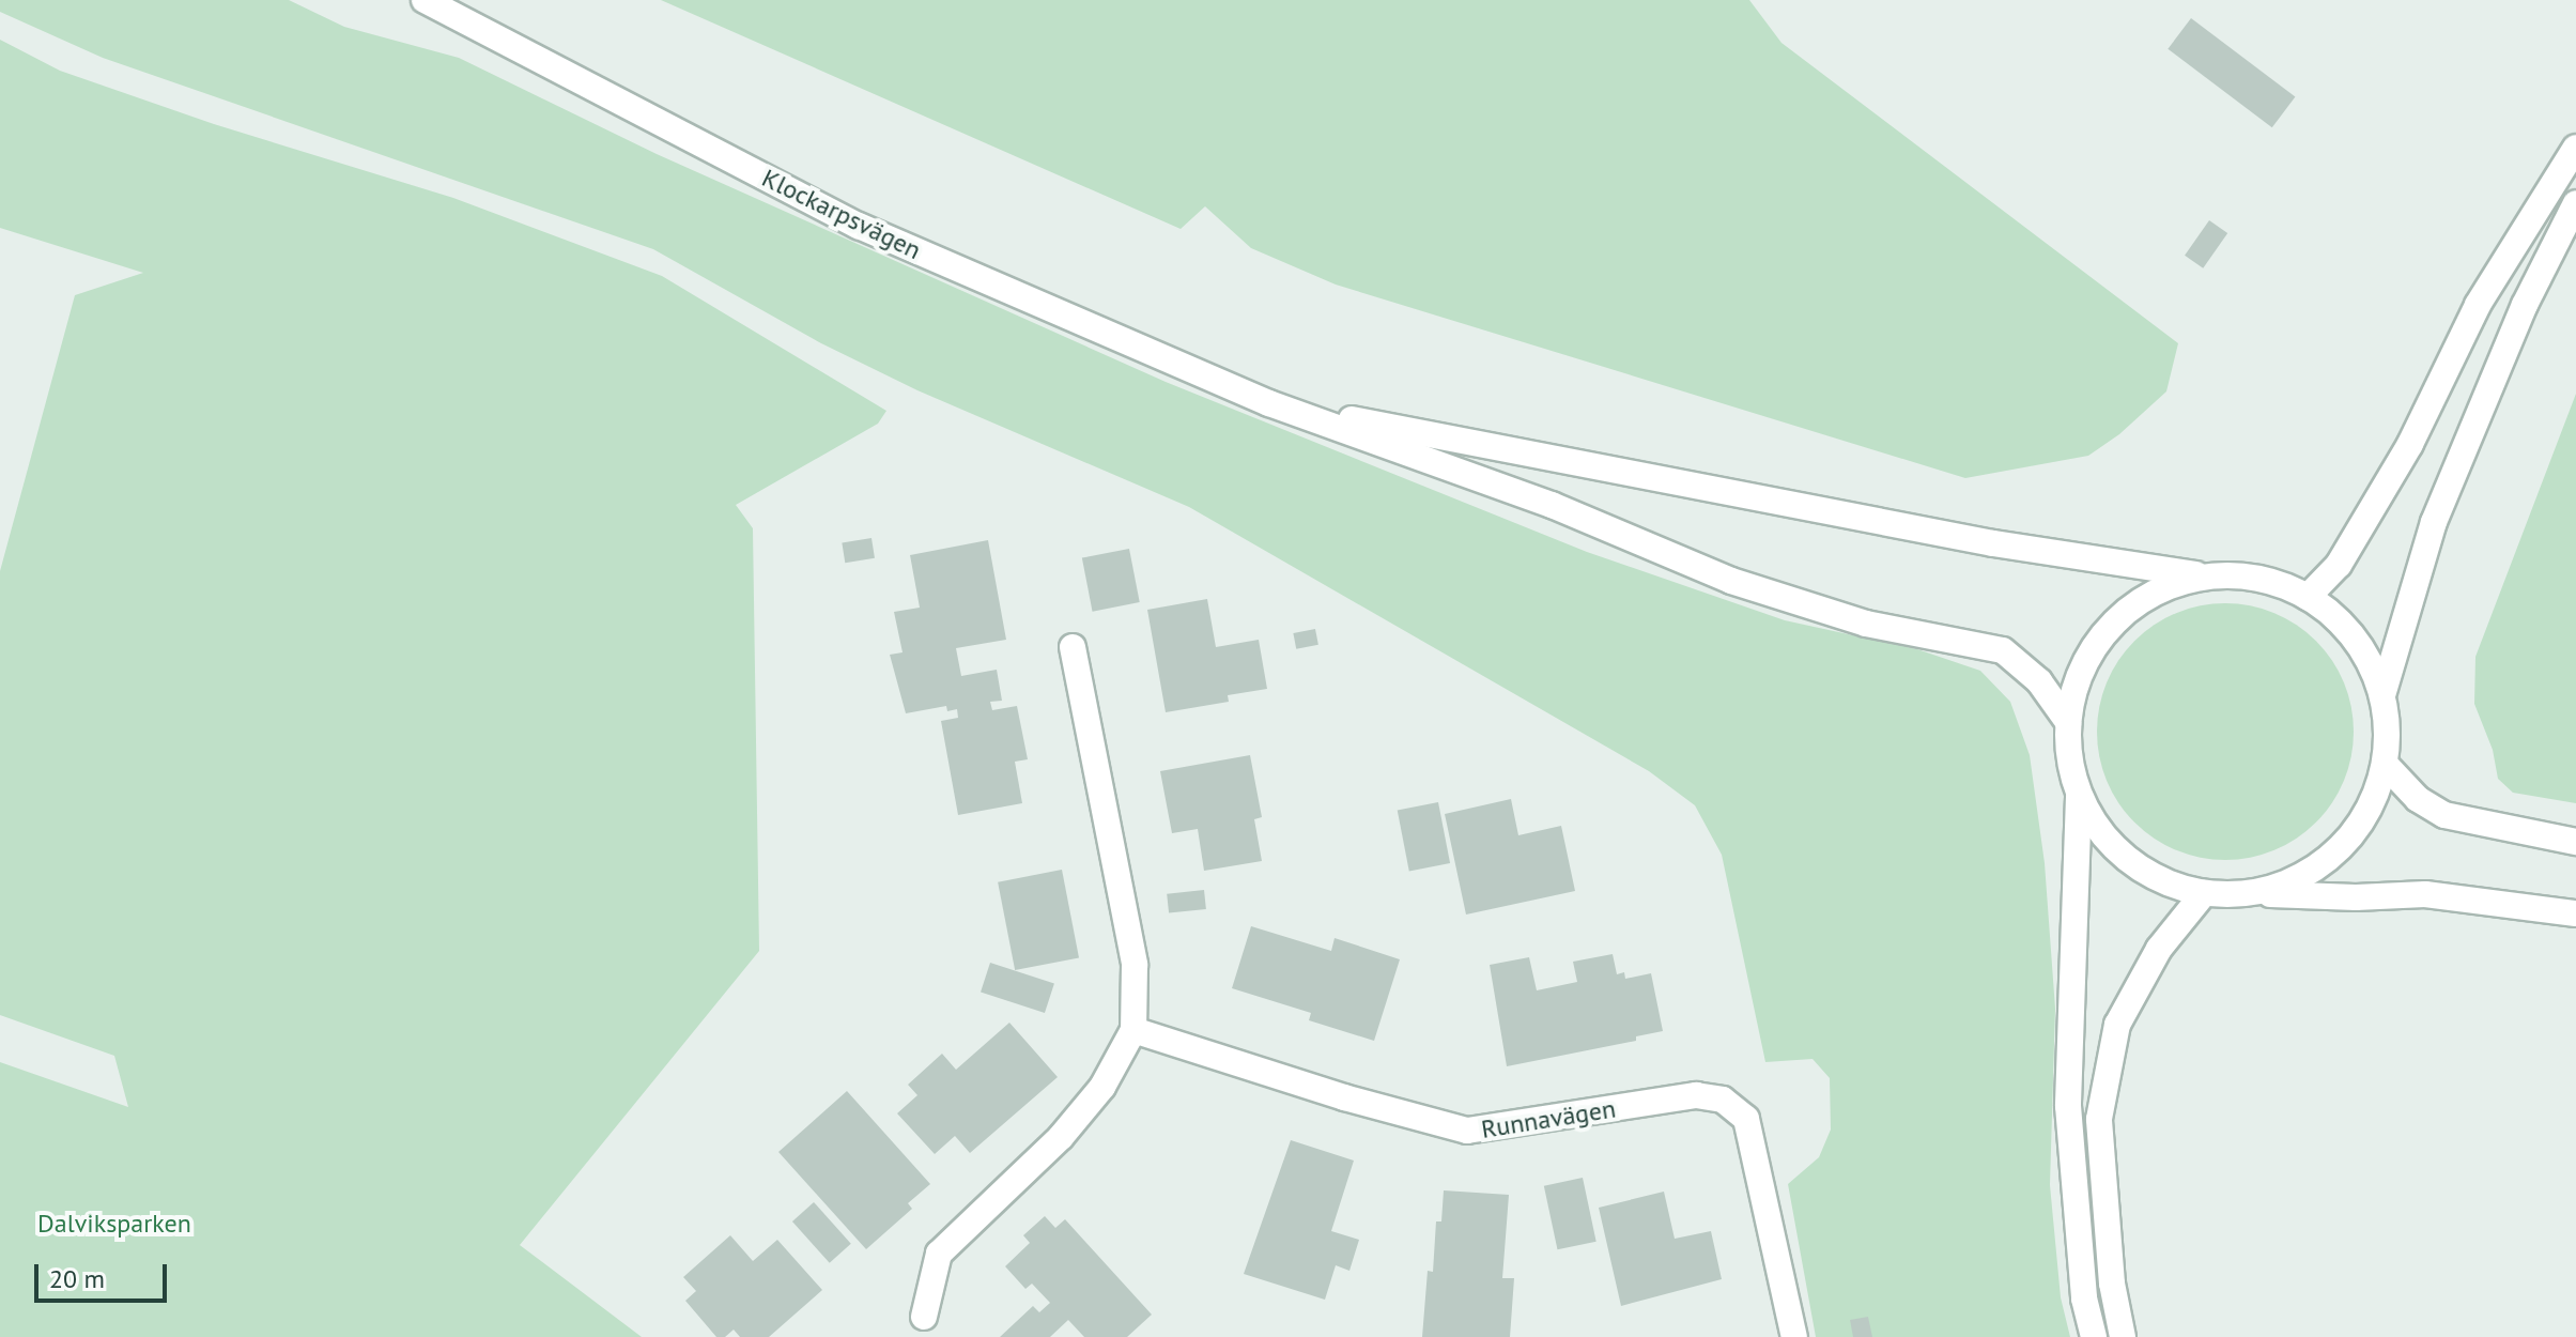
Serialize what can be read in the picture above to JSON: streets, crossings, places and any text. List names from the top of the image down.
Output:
{
  "streets": {
    "street": ["Klockarpsvägen", "Runnavägen"]
  },
  "parks": ["Dalviksparken"],
  "scale_bar": "20 m"
}
